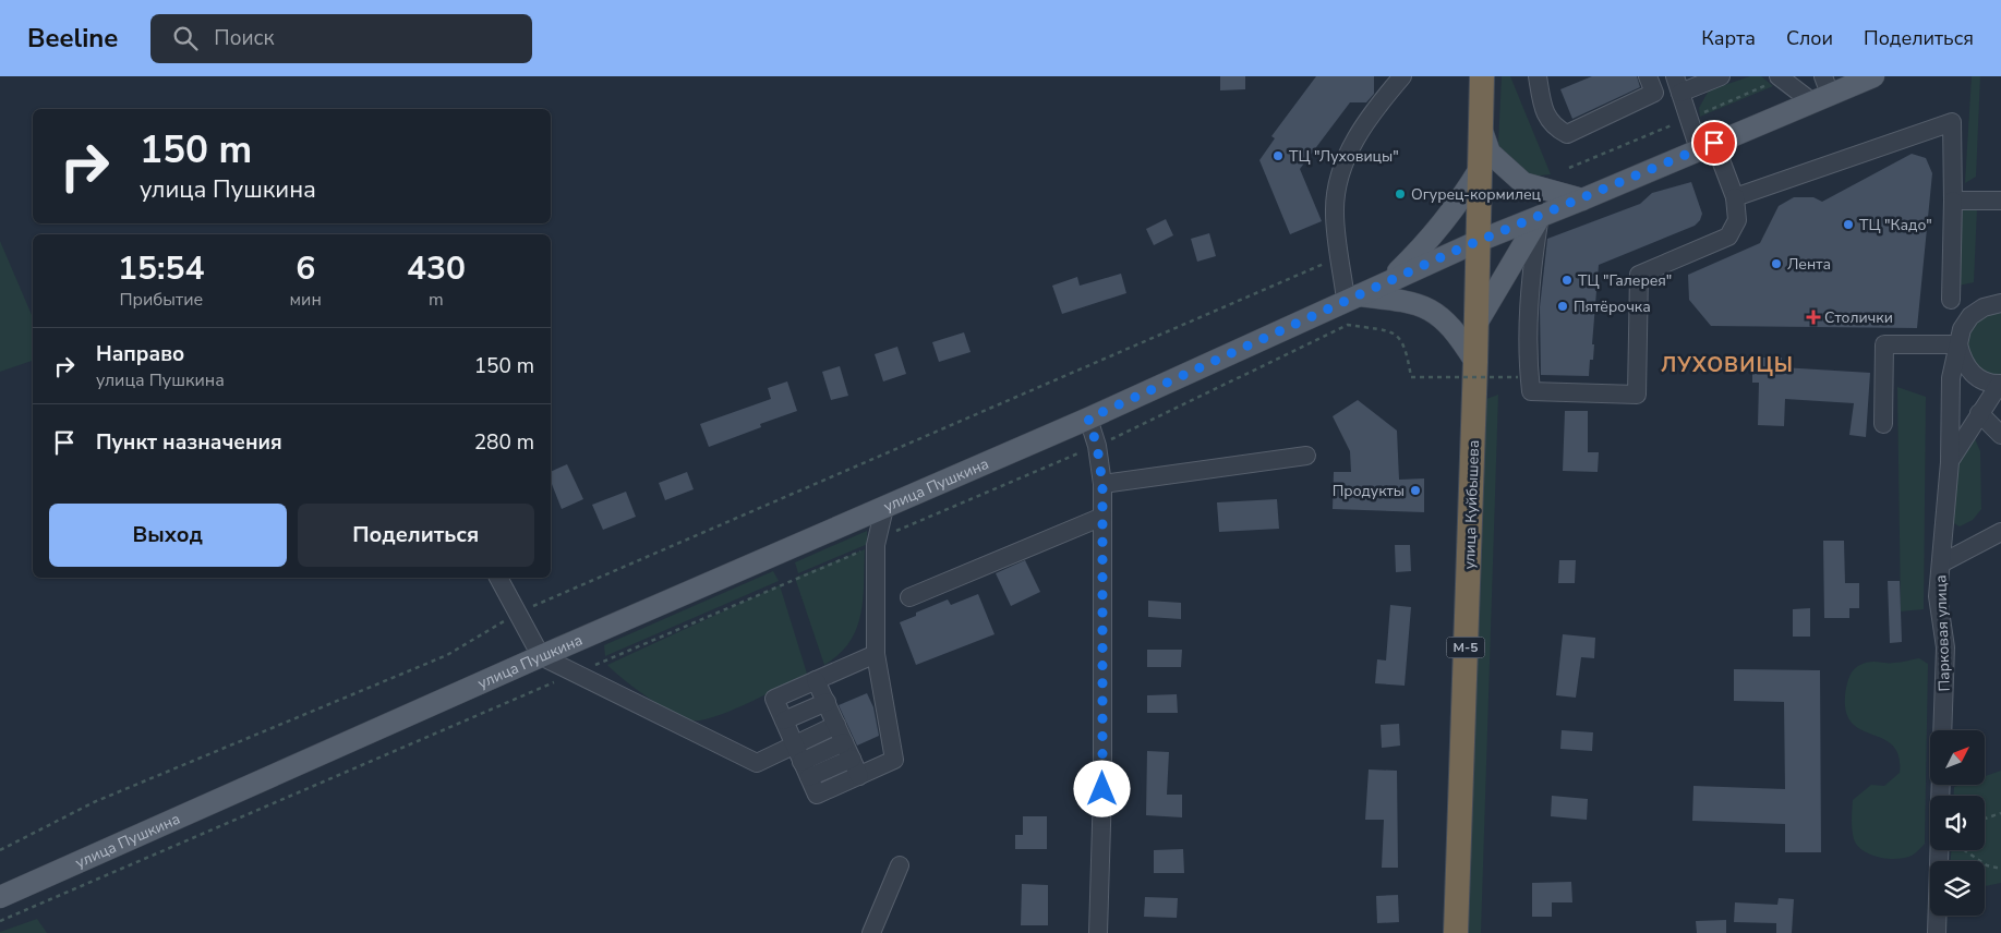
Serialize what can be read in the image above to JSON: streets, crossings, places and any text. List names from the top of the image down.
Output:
{
  "streets": {
    "highway": ["улица Куйбышева", "М-5"],
    "main road": ["улица Пушкина"],
    "street": ["Парковая улица"]
  },
  "crossings": [
    ["улица Пушкина", "улица Куйбышева"]
  ],
  "districts": ["ЛУХОВИЦЫ"],
  "places": {
    "other": [
      "ТЦ \"Луховицы\"",
      "Огурец-кормилец",
      "ТЦ \"Кадо\"",
      "Лента",
      "ТЦ \"Галерея\"",
      "Пятёрочка",
      "Продукты"
    ],
    "health": ["Столички"]
  },
  "north": "top right",
  "page": {
    "header": "Beeline",
    "search": "Поиск",
    "nav": ["Карта", "Слои", "Поделиться"],
    "turn": ["150 m", "улица Пушкина"],
    "eta": [
      "15:54",
      "Прибытие",
      "6",
      "мин",
      "430",
      "m"
    ],
    "list": [
      {
        "name": "Направо",
        "note": "улица Пушкина",
        "value": "150 m"
      },
      {
        "name": "Пункт назначения",
        "value": "280 m"
      }
    ],
    "buttons": ["Выход", "Поделиться"]
  }
}
